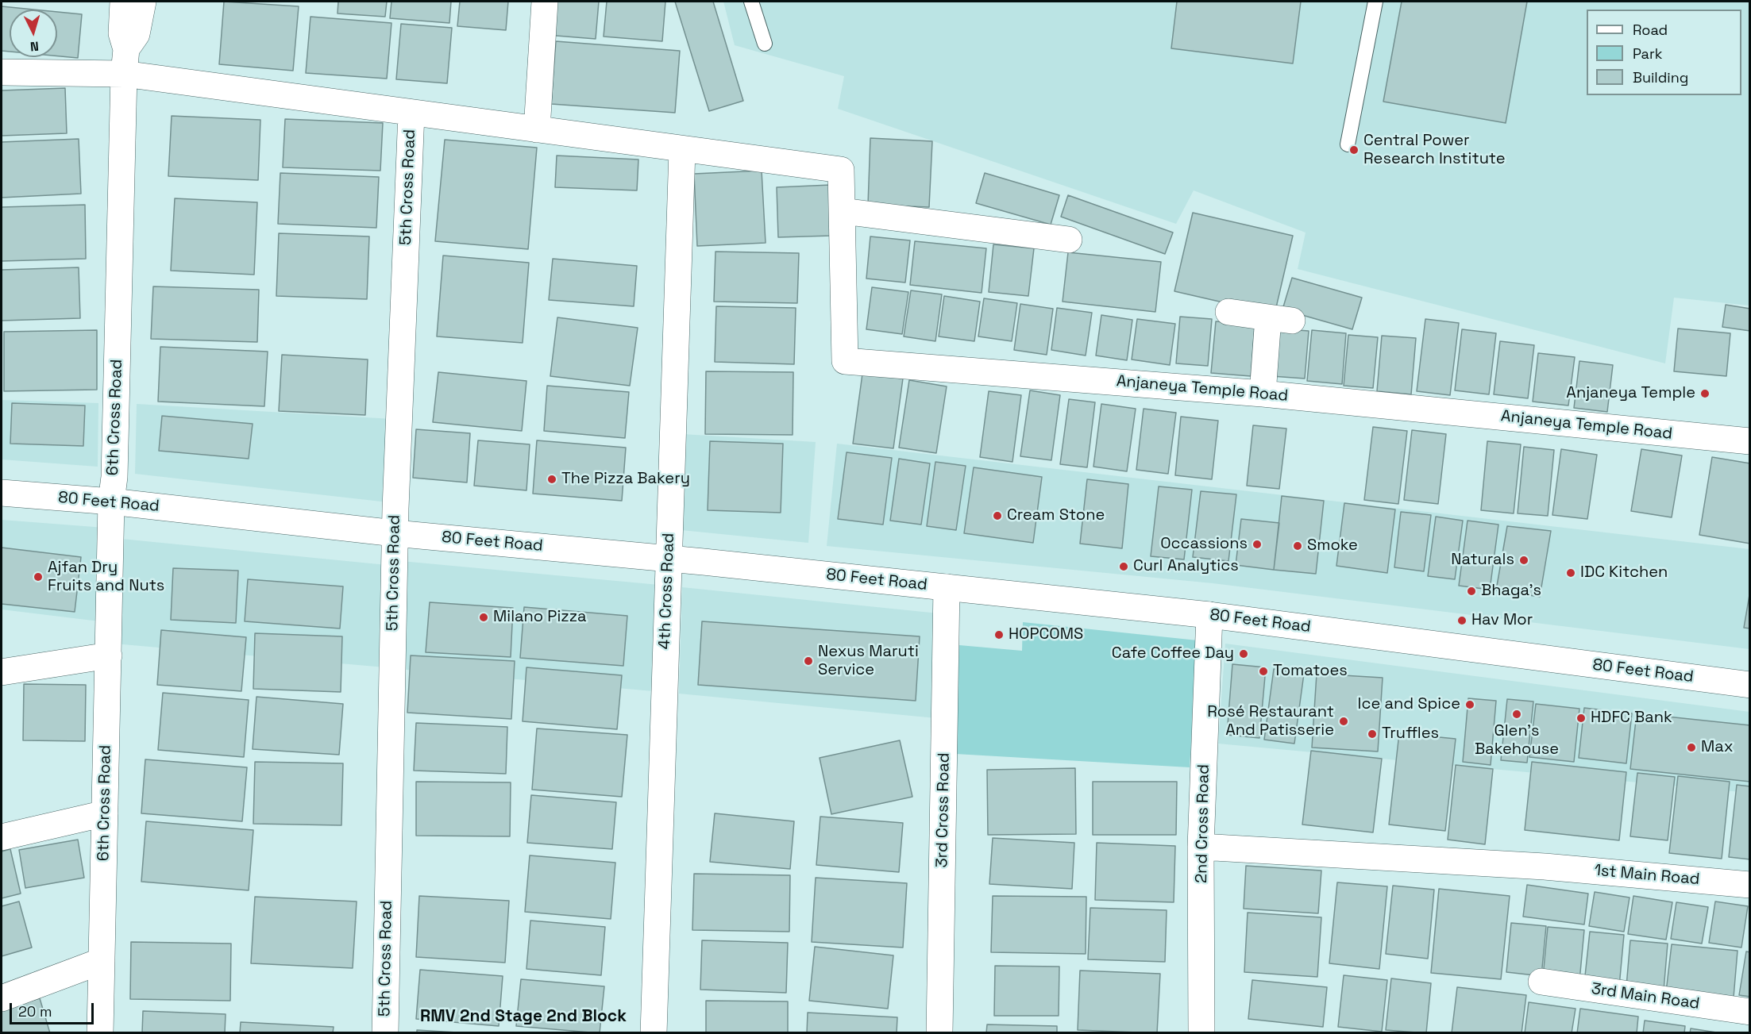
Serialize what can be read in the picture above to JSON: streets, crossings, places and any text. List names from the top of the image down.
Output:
{
  "streets": {
    "street": [
      "5th Cross Road",
      "Anjaneya Temple Road",
      "6th Cross Road",
      "80 Feet Road",
      "4th Cross Road",
      "3rd Cross Road",
      "2nd Cross Road",
      "1st Main Road",
      "3rd Main Road"
    ]
  },
  "crossings": [
    ["5th Cross Road", "80 Feet Road"],
    ["Anjaneya Temple Road", "4th Cross Road"],
    ["6th Cross Road", "80 Feet Road"],
    ["80 Feet Road", "4th Cross Road"],
    ["80 Feet Road", "3rd Cross Road"],
    ["80 Feet Road", "2nd Cross Road"],
    ["2nd Cross Road", "1st Main Road"]
  ],
  "districts": ["RMV 2nd Stage 2nd Block"],
  "places": [
    "Central Power Research Institute",
    "Anjaneya Temple",
    "The Pizza Bakery",
    "Cream Stone",
    "Occassions",
    "Smoke",
    "Naturals",
    "Curl Analytics",
    "IDC Kitchen",
    "Ajfan Dry Fruits and Nuts",
    "Bhaga's",
    "Milano Pizza",
    "Hav Mor",
    "HOPCOMS",
    "Cafe Coffee Day",
    "Nexus Maruti Service",
    "Tomatoes",
    "Ice and Spice",
    "Glen's Bakehouse",
    "HDFC Bank",
    "Rosé Restaurant And Patisserie",
    "Truffles",
    "Max"
  ],
  "legend": ["Road", "Park", "Building"],
  "scale_bar": "20 m",
  "north": "bottom"
}
